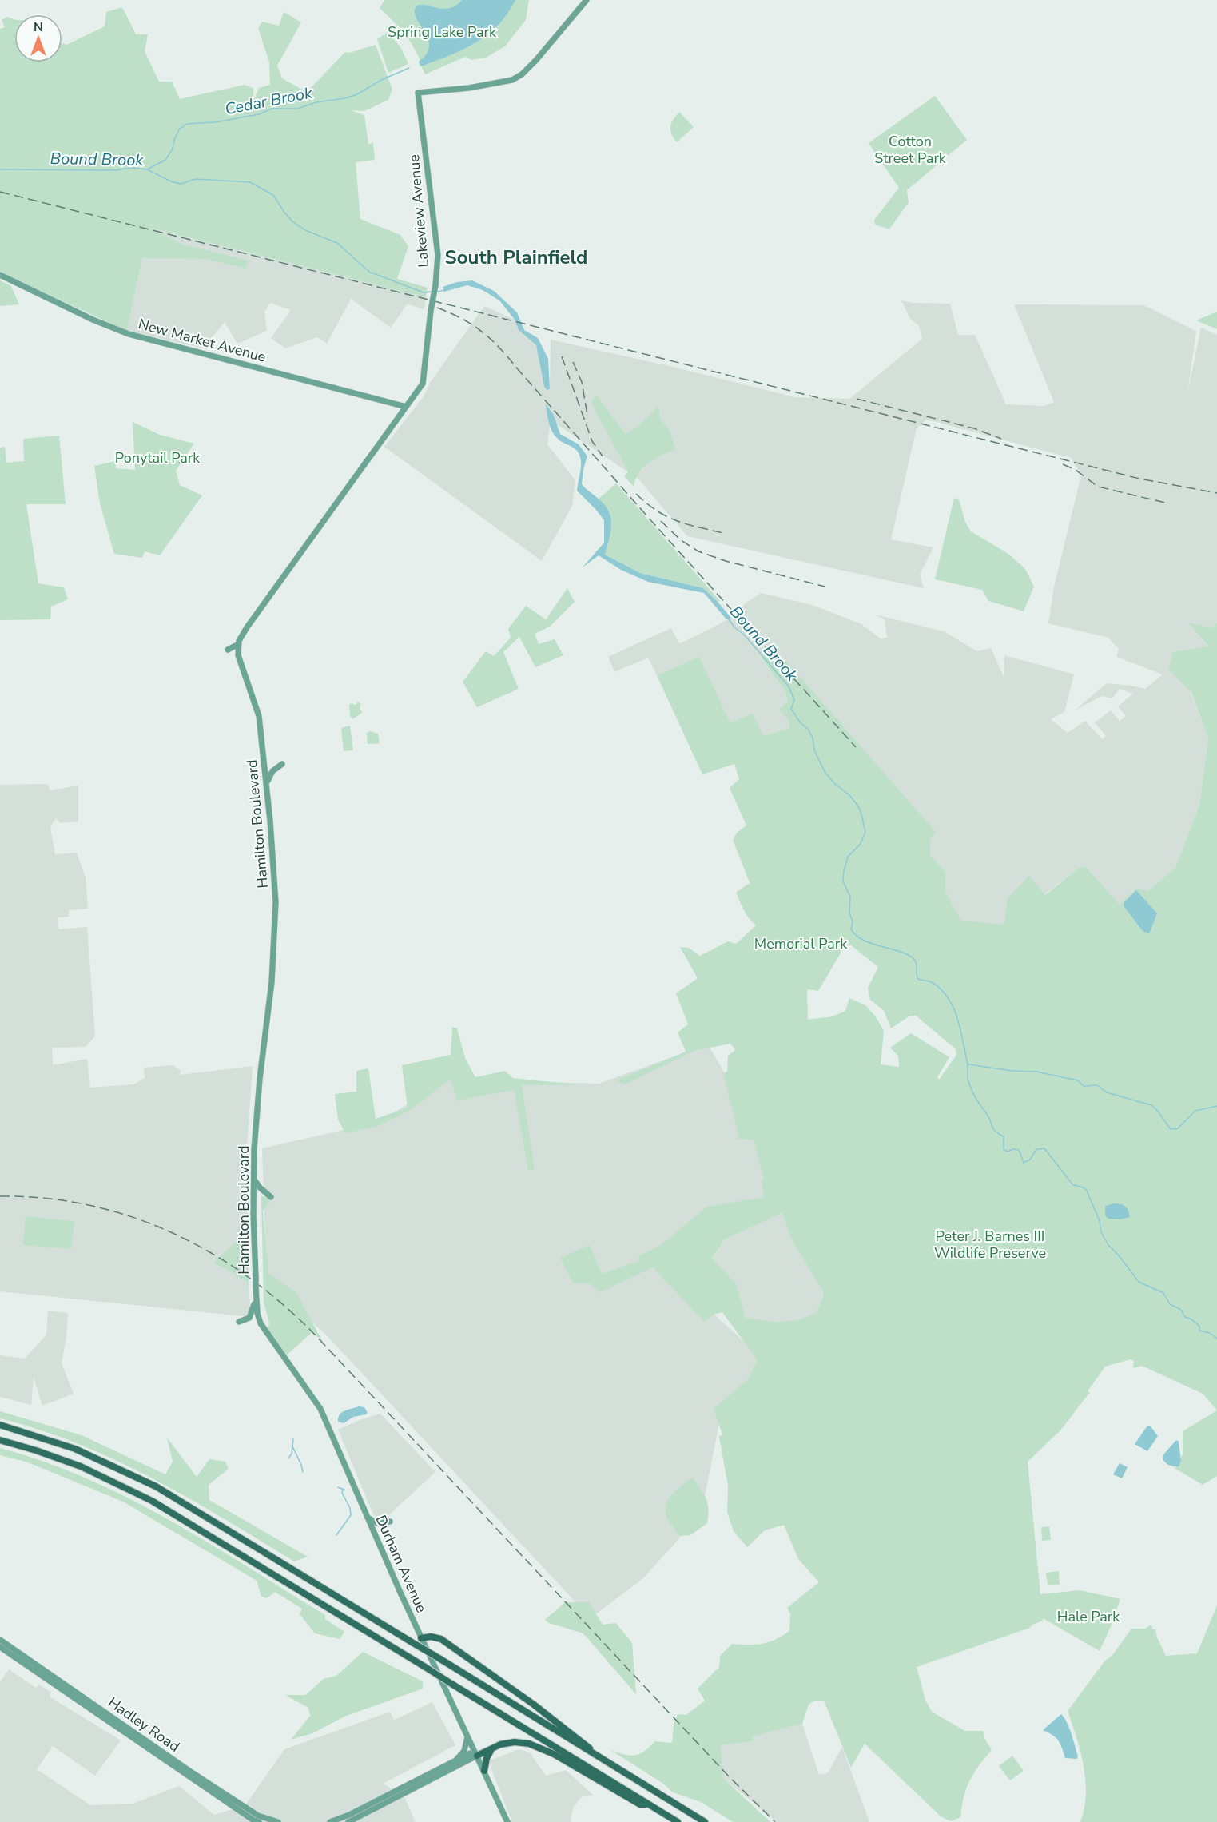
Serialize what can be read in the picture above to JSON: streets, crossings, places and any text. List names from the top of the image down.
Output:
{
  "streets": {
    "main road": [
      "Lakeview Avenue",
      "New Market Avenue",
      "Hamilton Boulevard",
      "Durham Avenue",
      "Hadley Road"
    ]
  },
  "crossings": [
    ["Lakeview Avenue", "New Market Avenue"],
    ["Hamilton Boulevard", "Durham Avenue"]
  ],
  "districts": ["South Plainfield"],
  "water": ["Cedar Brook", "Bound Brook"],
  "parks": [
    "Spring Lake Park",
    "Cotton Street Park",
    "Ponytail Park",
    "Memorial Park",
    "Peter J. Barnes III Wildlife Preserve",
    "Hale Park"
  ],
  "north": "top"
}
